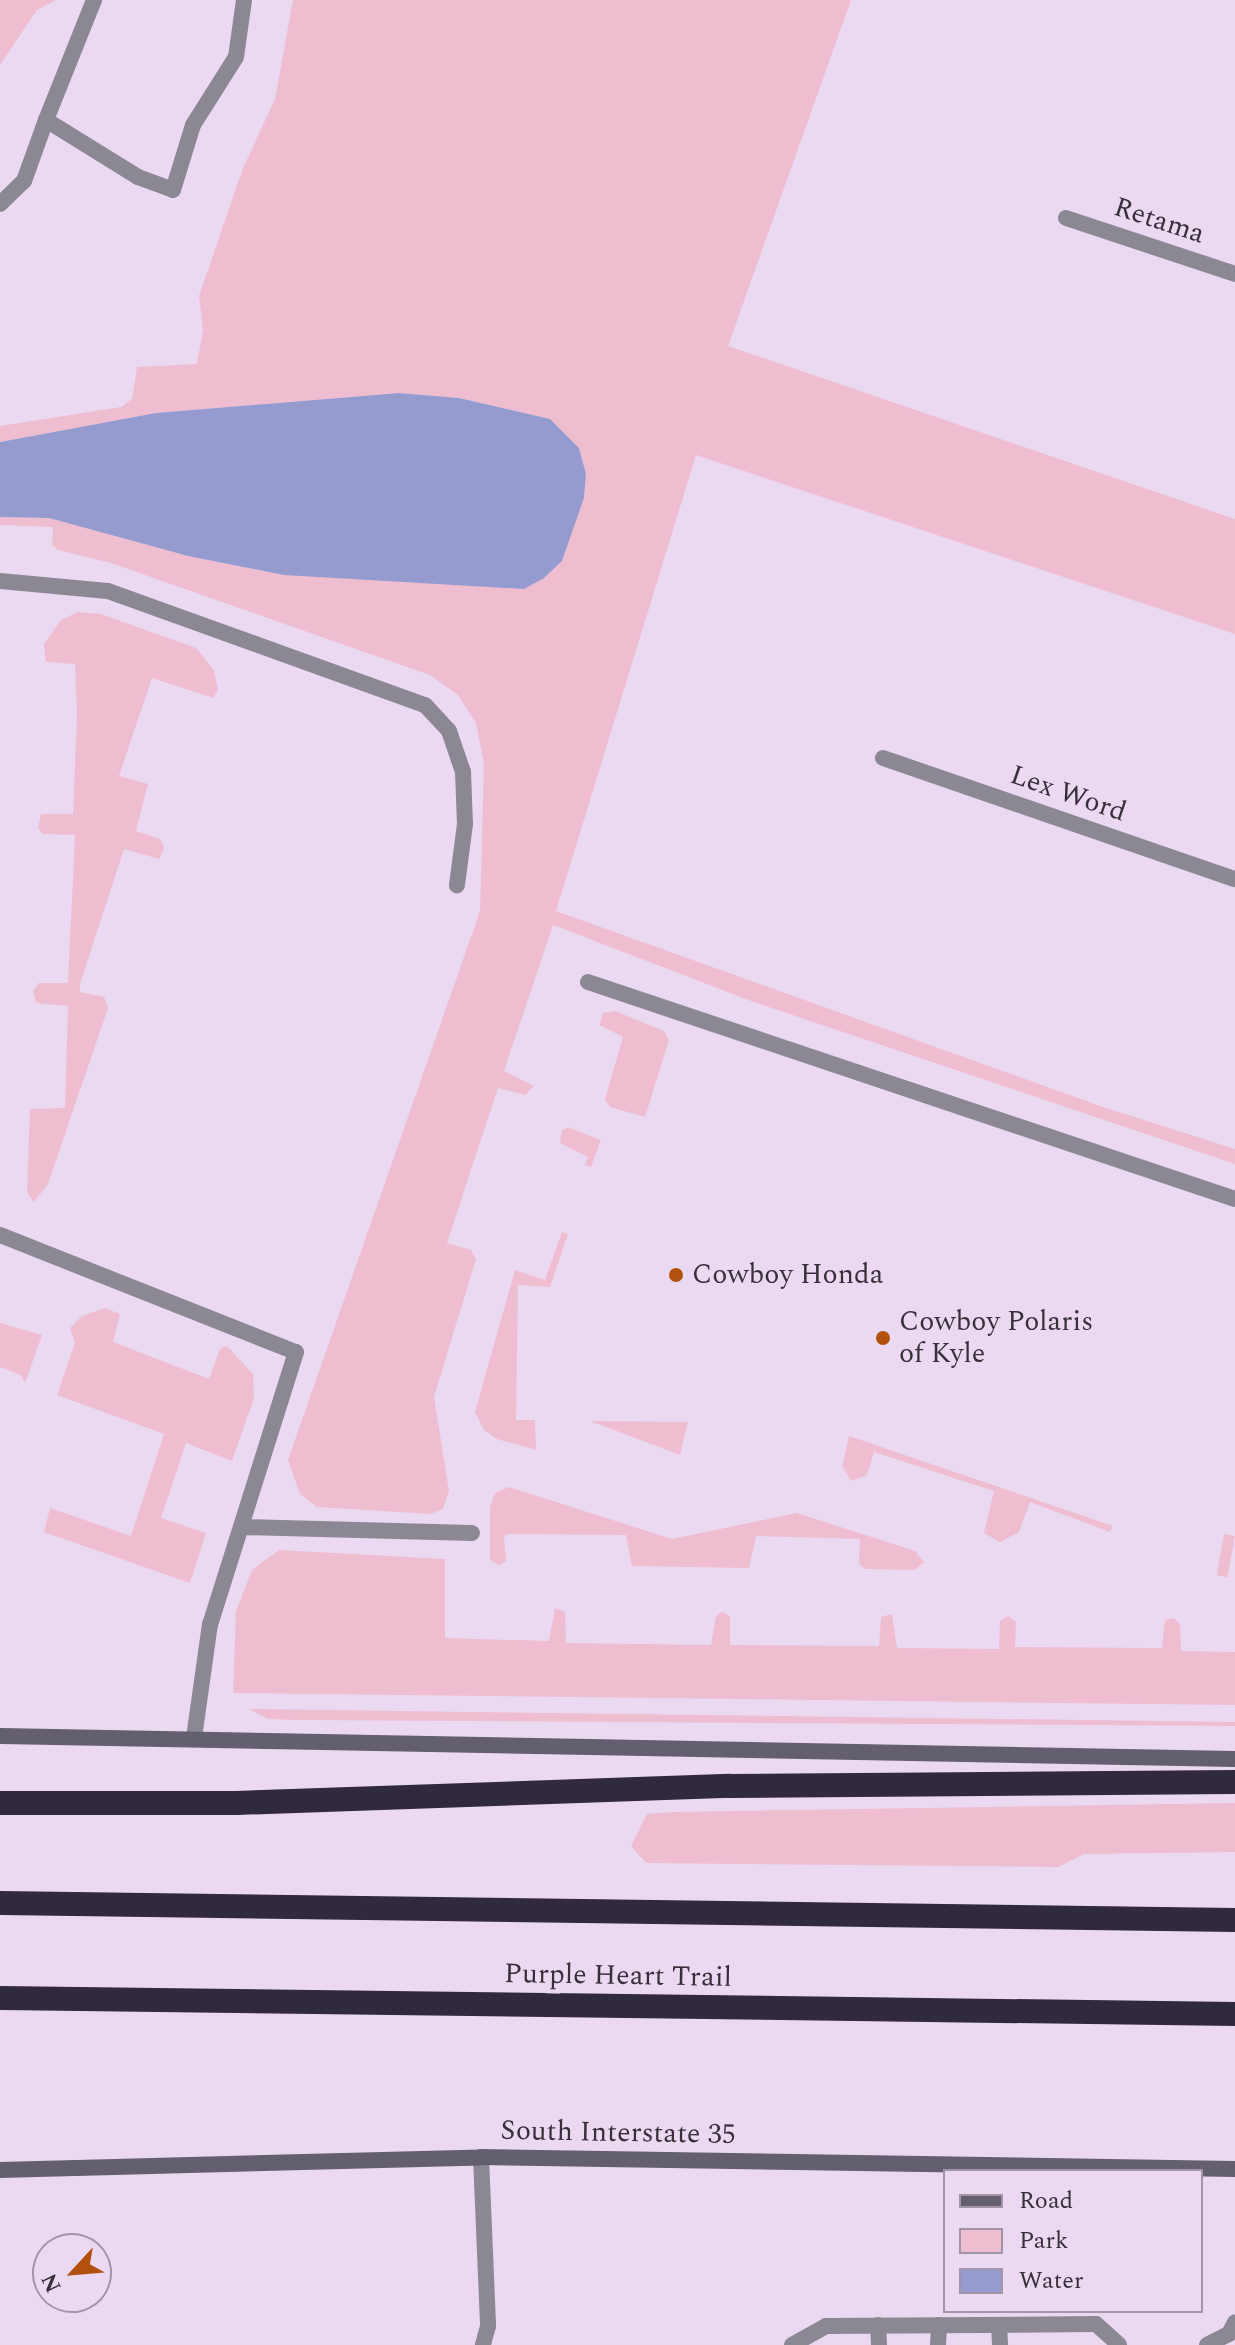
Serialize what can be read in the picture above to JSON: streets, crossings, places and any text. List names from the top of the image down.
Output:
{
  "streets": {
    "highway": ["Purple Heart Trail"],
    "main road": ["South Interstate 35"],
    "street": ["Retama", "Lex Word"]
  },
  "places": ["Cowboy Honda", "Cowboy Polaris of Kyle"],
  "legend": ["Road", "Park", "Water"],
  "north": "bottom left"
}
